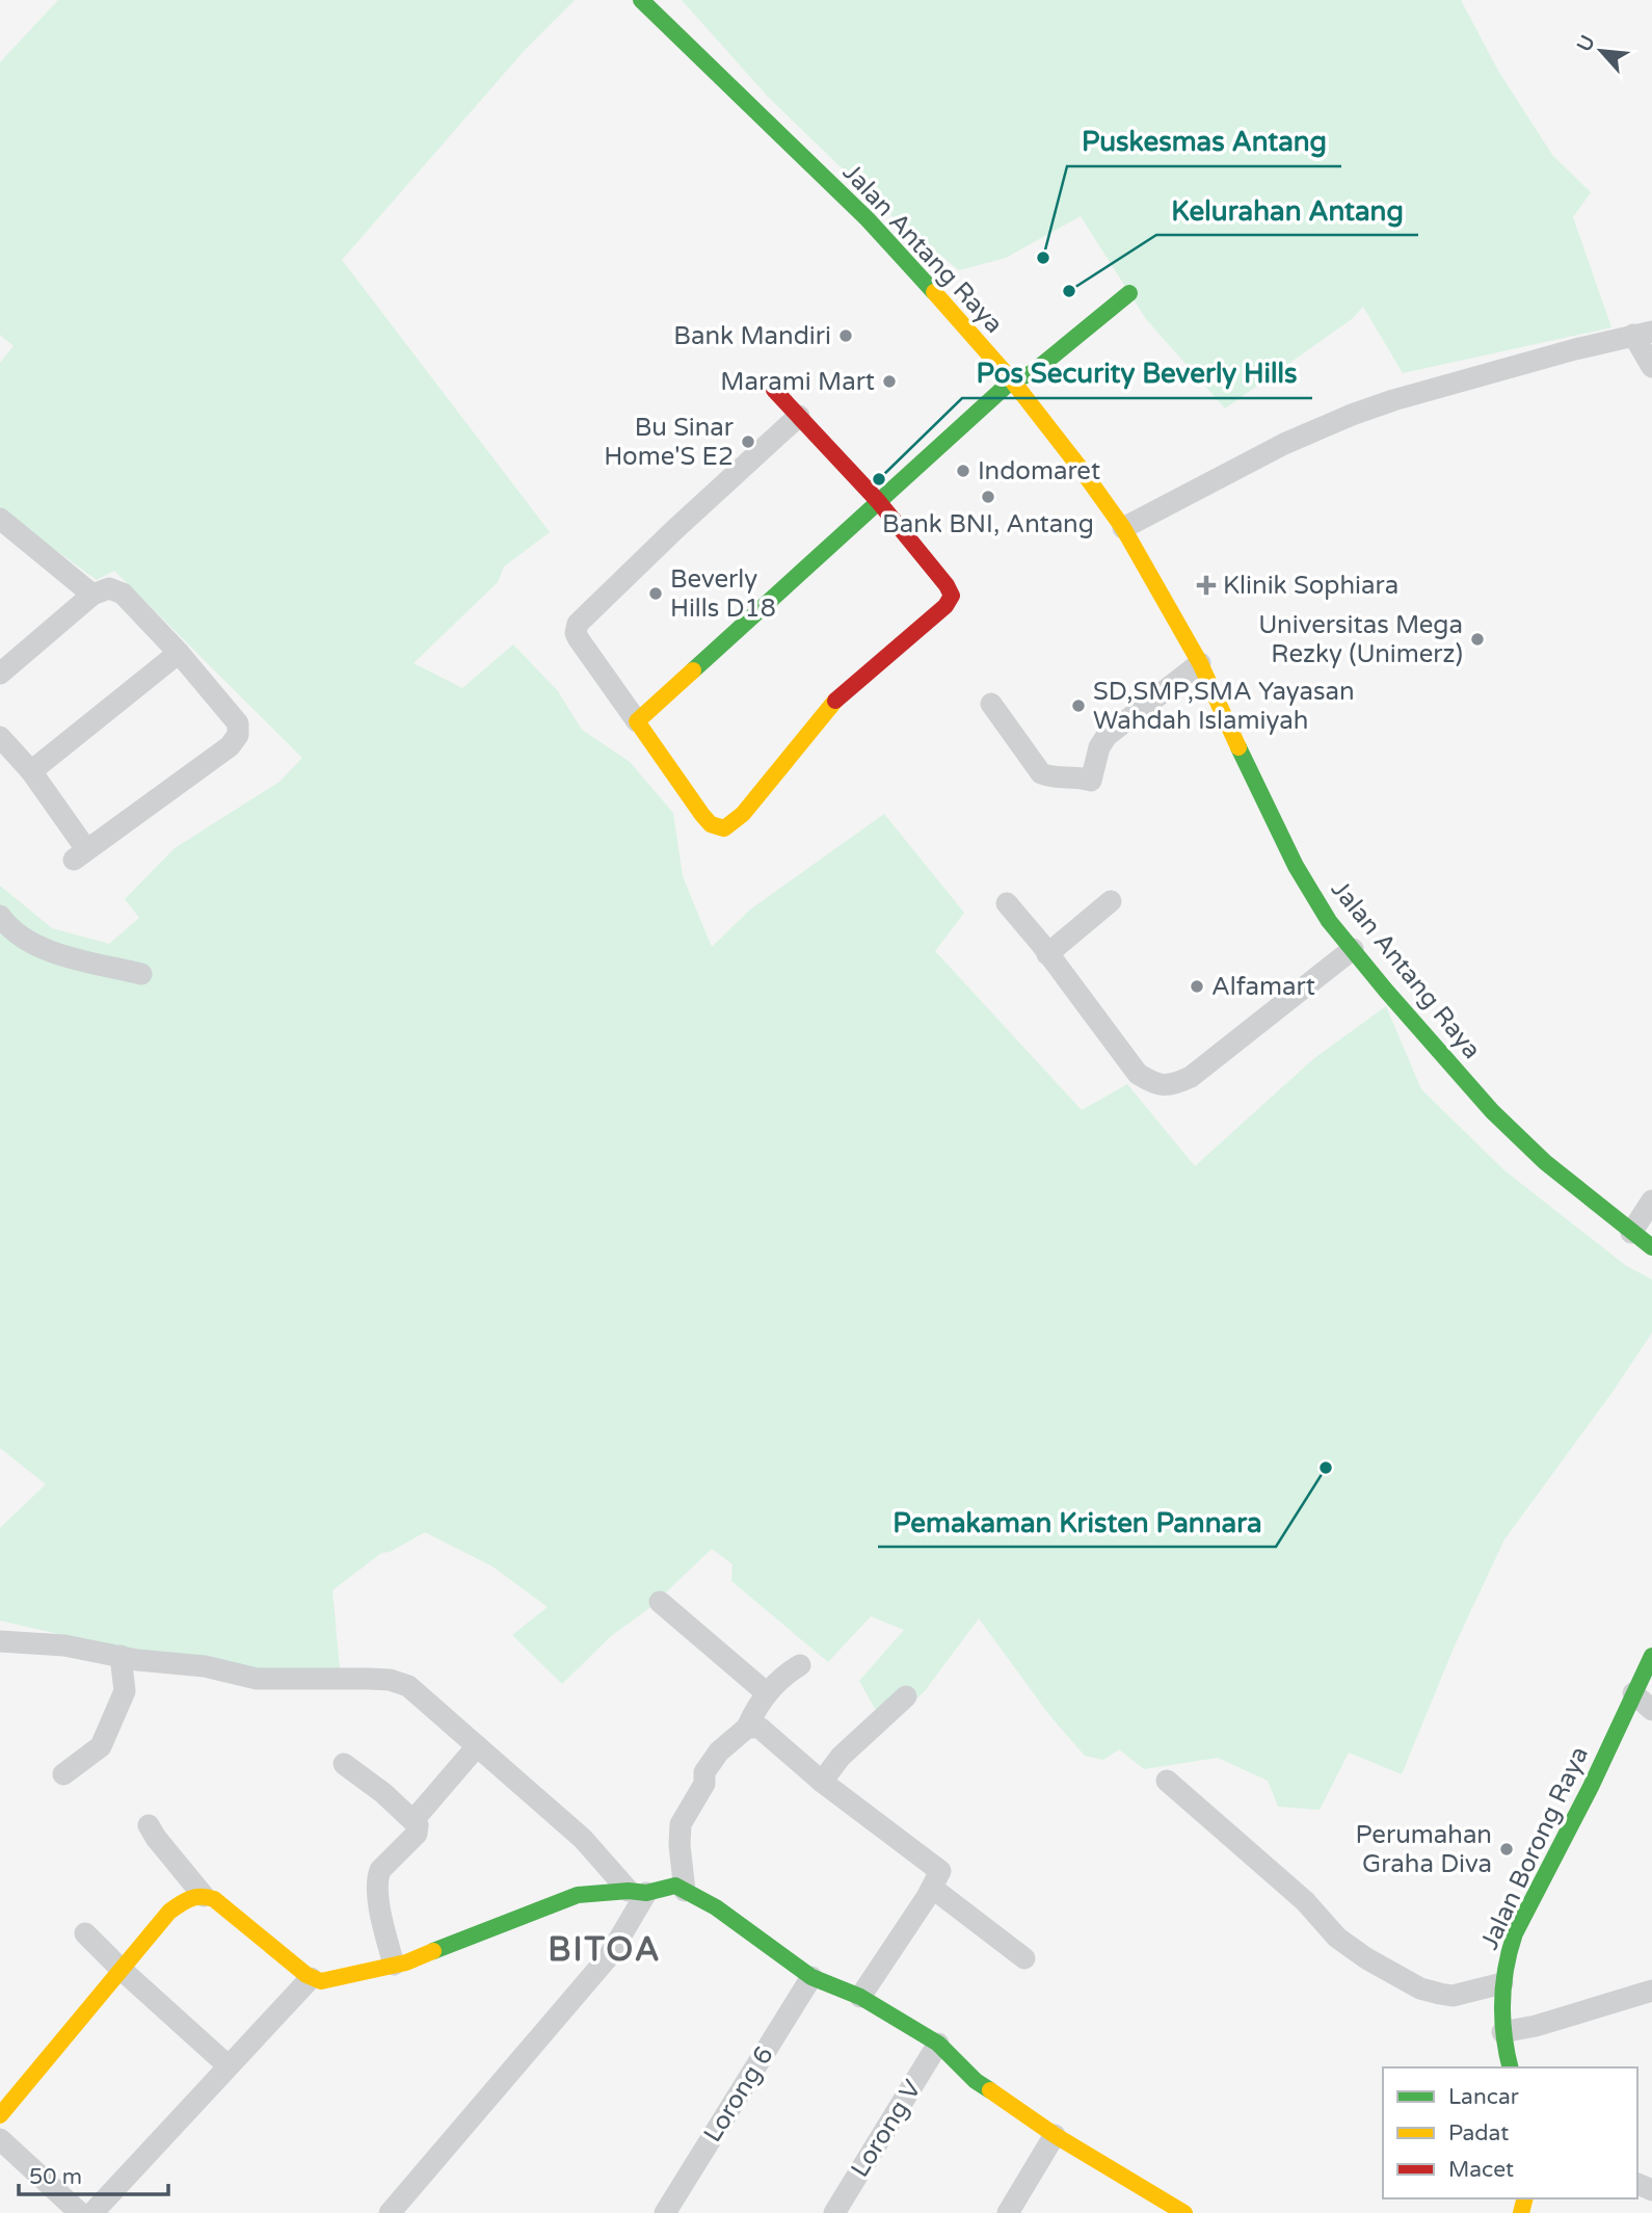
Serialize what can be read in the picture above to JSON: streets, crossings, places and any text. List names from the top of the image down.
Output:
{
  "streets": {
    "street": [
      "Jalan Antang Raya",
      "Jalan Borong Raya",
      "Lorong 6",
      "Lorong V"
    ]
  },
  "districts": ["BITOA"],
  "places": {
    "other": [
      "Puskesmas Antang",
      "Kelurahan Antang",
      "Bank Mandiri",
      "Marami Mart",
      "Bu Sinar Home'S E2",
      "Indomaret",
      "Pos Security Beverly Hills",
      "Bank BNI, Antang",
      "Beverly Hills D18",
      "Universitas Mega Rezky (Unimerz)",
      "SD,SMP,SMA Yayasan Wahdah Islamiyah",
      "Alfamart",
      "Pemakaman Kristen Pannara",
      "Perumahan Graha Diva"
    ],
    "health": ["Klinik Sophiara"]
  },
  "legend": ["Lancar", "Padat", "Macet"],
  "scale_bar": "50 m",
  "north": "top left"
}
